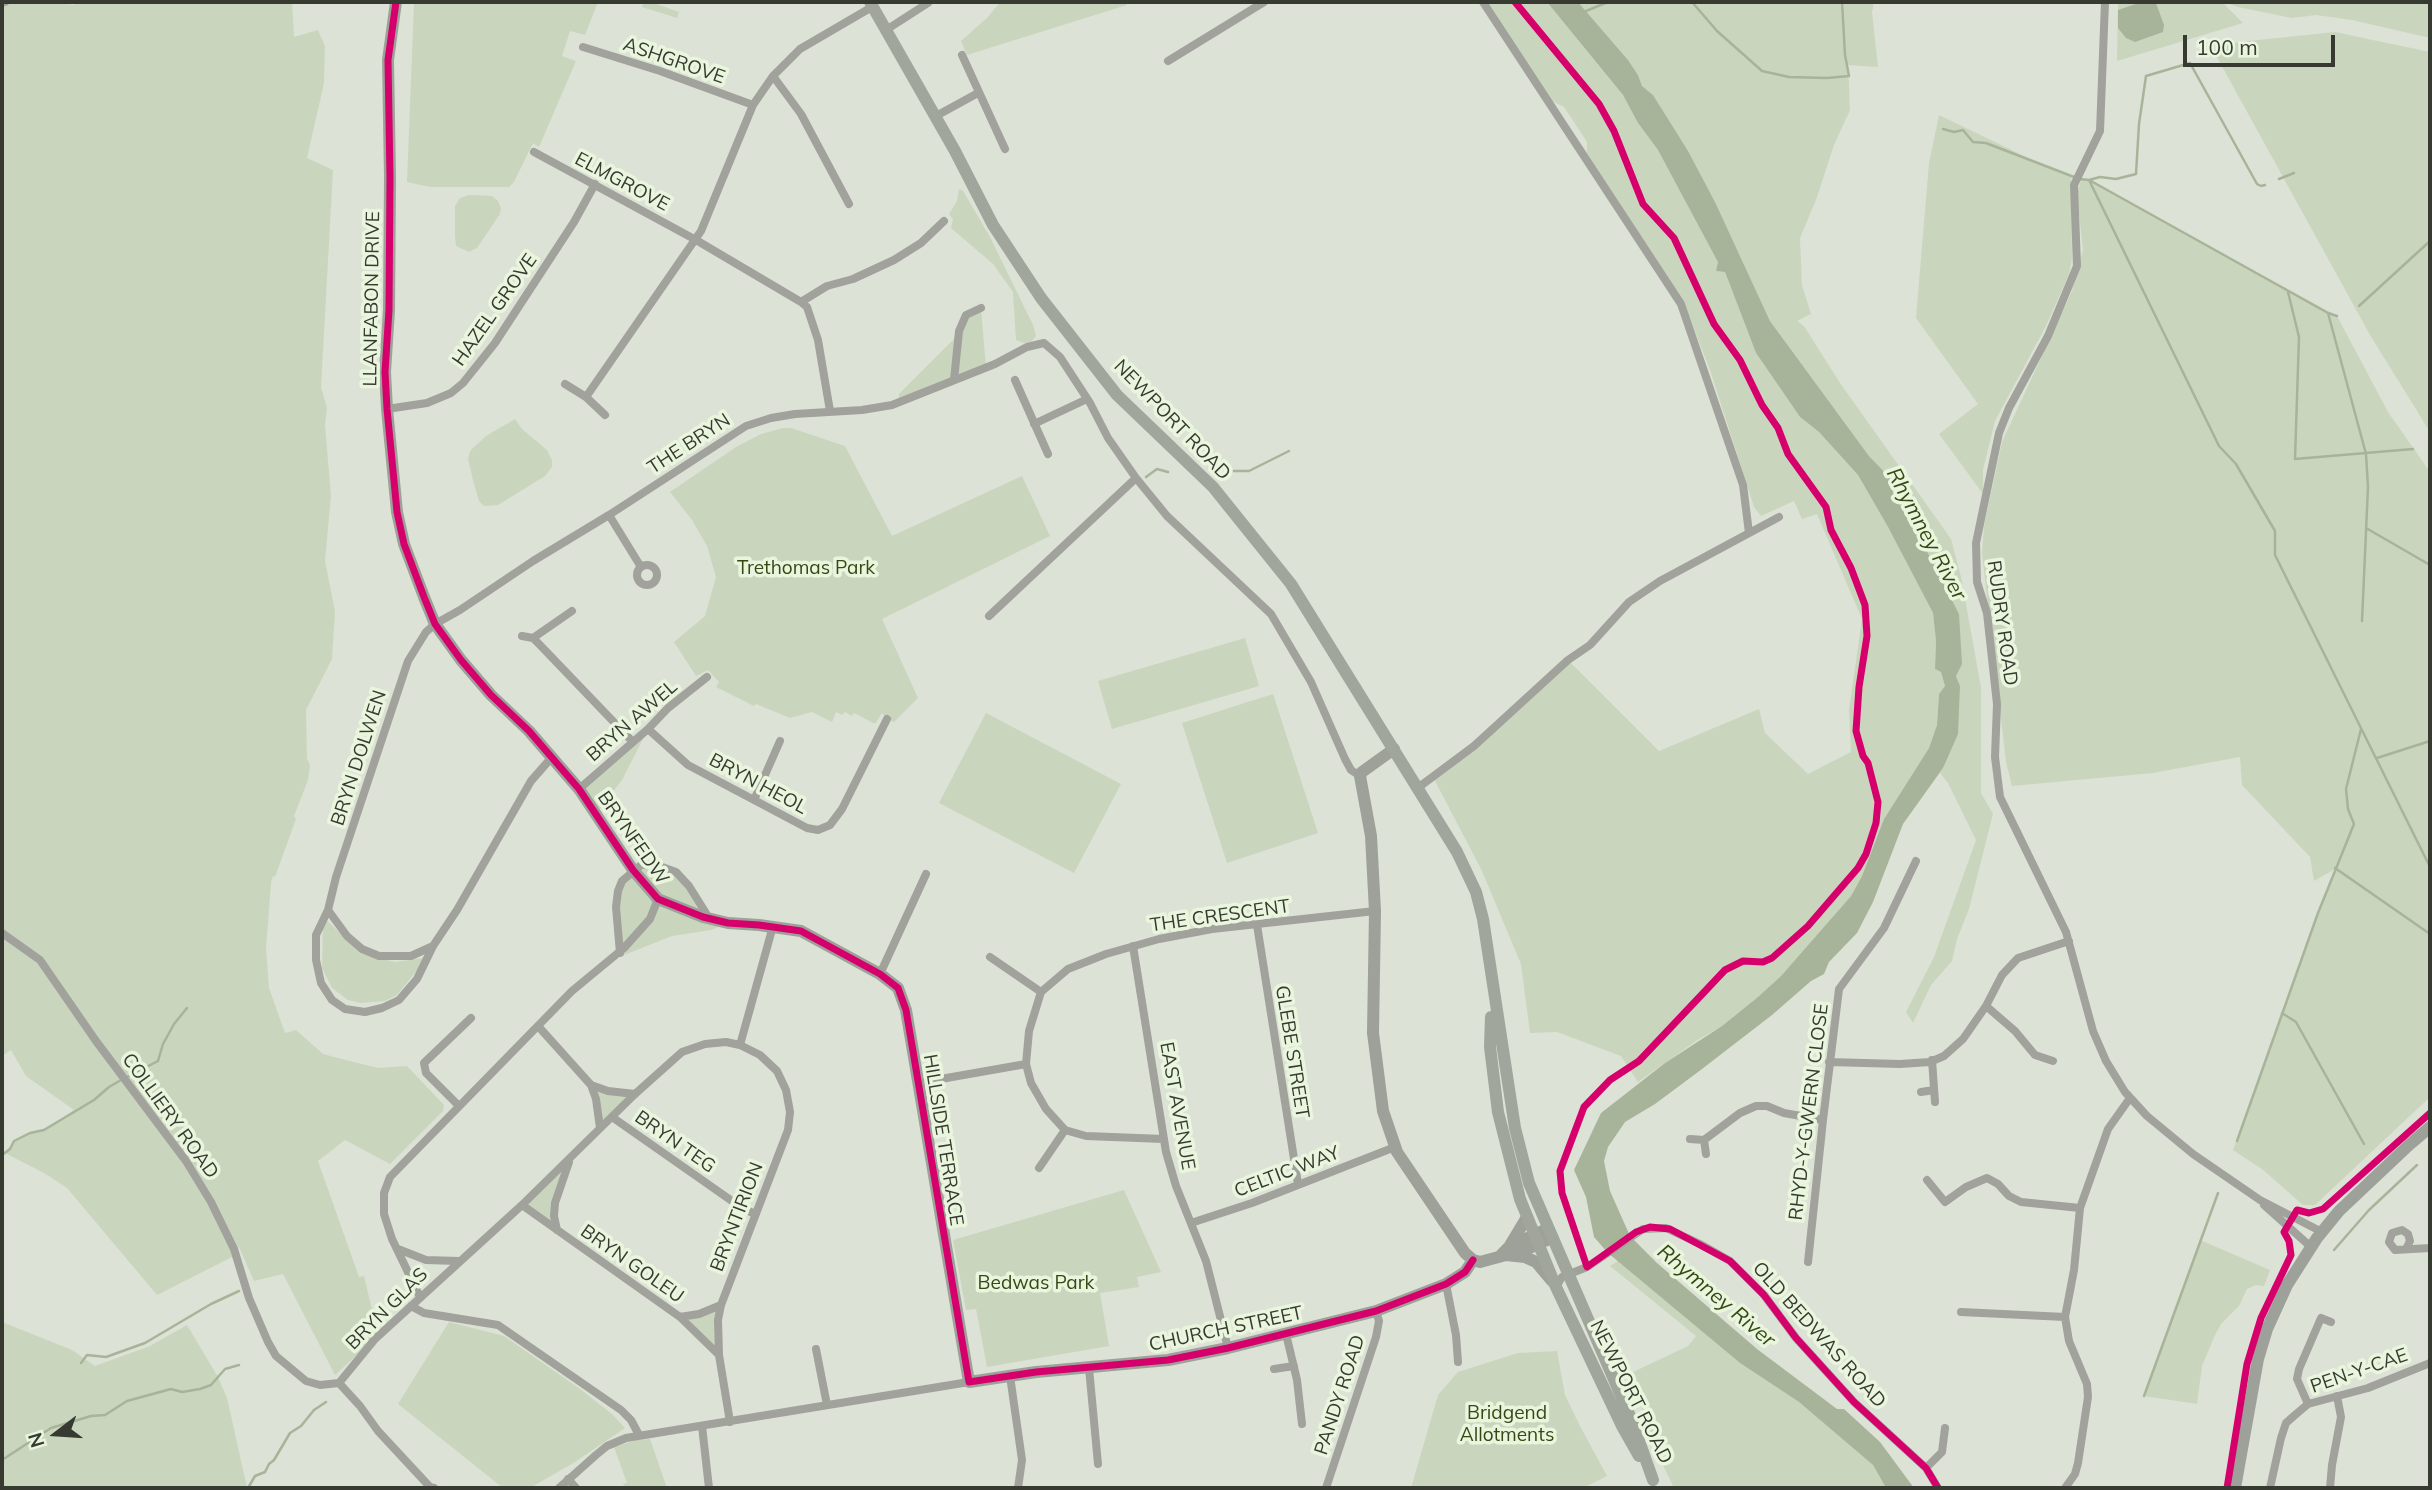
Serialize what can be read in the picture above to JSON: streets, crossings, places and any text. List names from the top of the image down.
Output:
{
  "streets": {
    "main road": ["NEWPORT ROAD"],
    "street": [
      "ASHGROVE",
      "ELMGROVE",
      "LLANFABON DRIVE",
      "HAZEL GROVE",
      "THE BRYN",
      "RUDRY ROAD",
      "BRYN AWEL",
      "BRYN DOLWEN",
      "BRYN HEOL",
      "BRYNFEDW",
      "THE CRESCENT",
      "GLEBE STREET",
      "EAST AVENUE",
      "RHYD-Y-GWERN CLOSE",
      "COLLIERY ROAD",
      "HILLSIDE TERRACE",
      "BRYN TEG",
      "CELTIC WAY",
      "BRYNTIRION",
      "BRYN GOLEU",
      "BRYN GLAS",
      "CHURCH STREET",
      "OLD BEDWAS ROAD",
      "PEN-Y-CAE",
      "PANDY ROAD"
    ]
  },
  "crossings": [
    ["ELMGROVE", "HAZEL GROVE"],
    ["LLANFABON DRIVE", "HAZEL GROVE"],
    ["LLANFABON DRIVE", "THE BRYN"],
    ["LLANFABON DRIVE", "BRYN AWEL"],
    ["LLANFABON DRIVE", "BRYN DOLWEN"],
    ["LLANFABON DRIVE", "BRYNFEDW"],
    ["NEWPORT ROAD", "OLD BEDWAS ROAD"],
    ["THE BRYN", "BRYN DOLWEN"],
    ["BRYN AWEL", "BRYN HEOL"],
    ["BRYN AWEL", "BRYNFEDW"],
    ["BRYNFEDW", "HILLSIDE TERRACE"],
    ["BRYNFEDW", "BRYN GLAS"],
    ["THE CRESCENT", "GLEBE STREET"],
    ["THE CRESCENT", "EAST AVENUE"],
    ["GLEBE STREET", "CELTIC WAY"],
    ["EAST AVENUE", "CELTIC WAY"],
    ["EAST AVENUE", "CHURCH STREET"],
    ["COLLIERY ROAD", "BRYN GLAS"],
    ["HILLSIDE TERRACE", "CHURCH STREET"],
    ["BRYN TEG", "BRYNTIRION"],
    ["BRYN TEG", "BRYN GLAS"],
    ["BRYNTIRION", "BRYN GOLEU"],
    ["BRYNTIRION", "BRYN GLAS"],
    ["BRYNTIRION", "CHURCH STREET"],
    ["BRYN GOLEU", "BRYN GLAS"],
    ["CHURCH STREET", "PANDY ROAD"]
  ],
  "water": ["Rhymney River"],
  "parks": ["Trethomas Park", "Bedwas Park", "Bridgend Allotments"],
  "scale_bar": "100 m",
  "north": "left"
}
